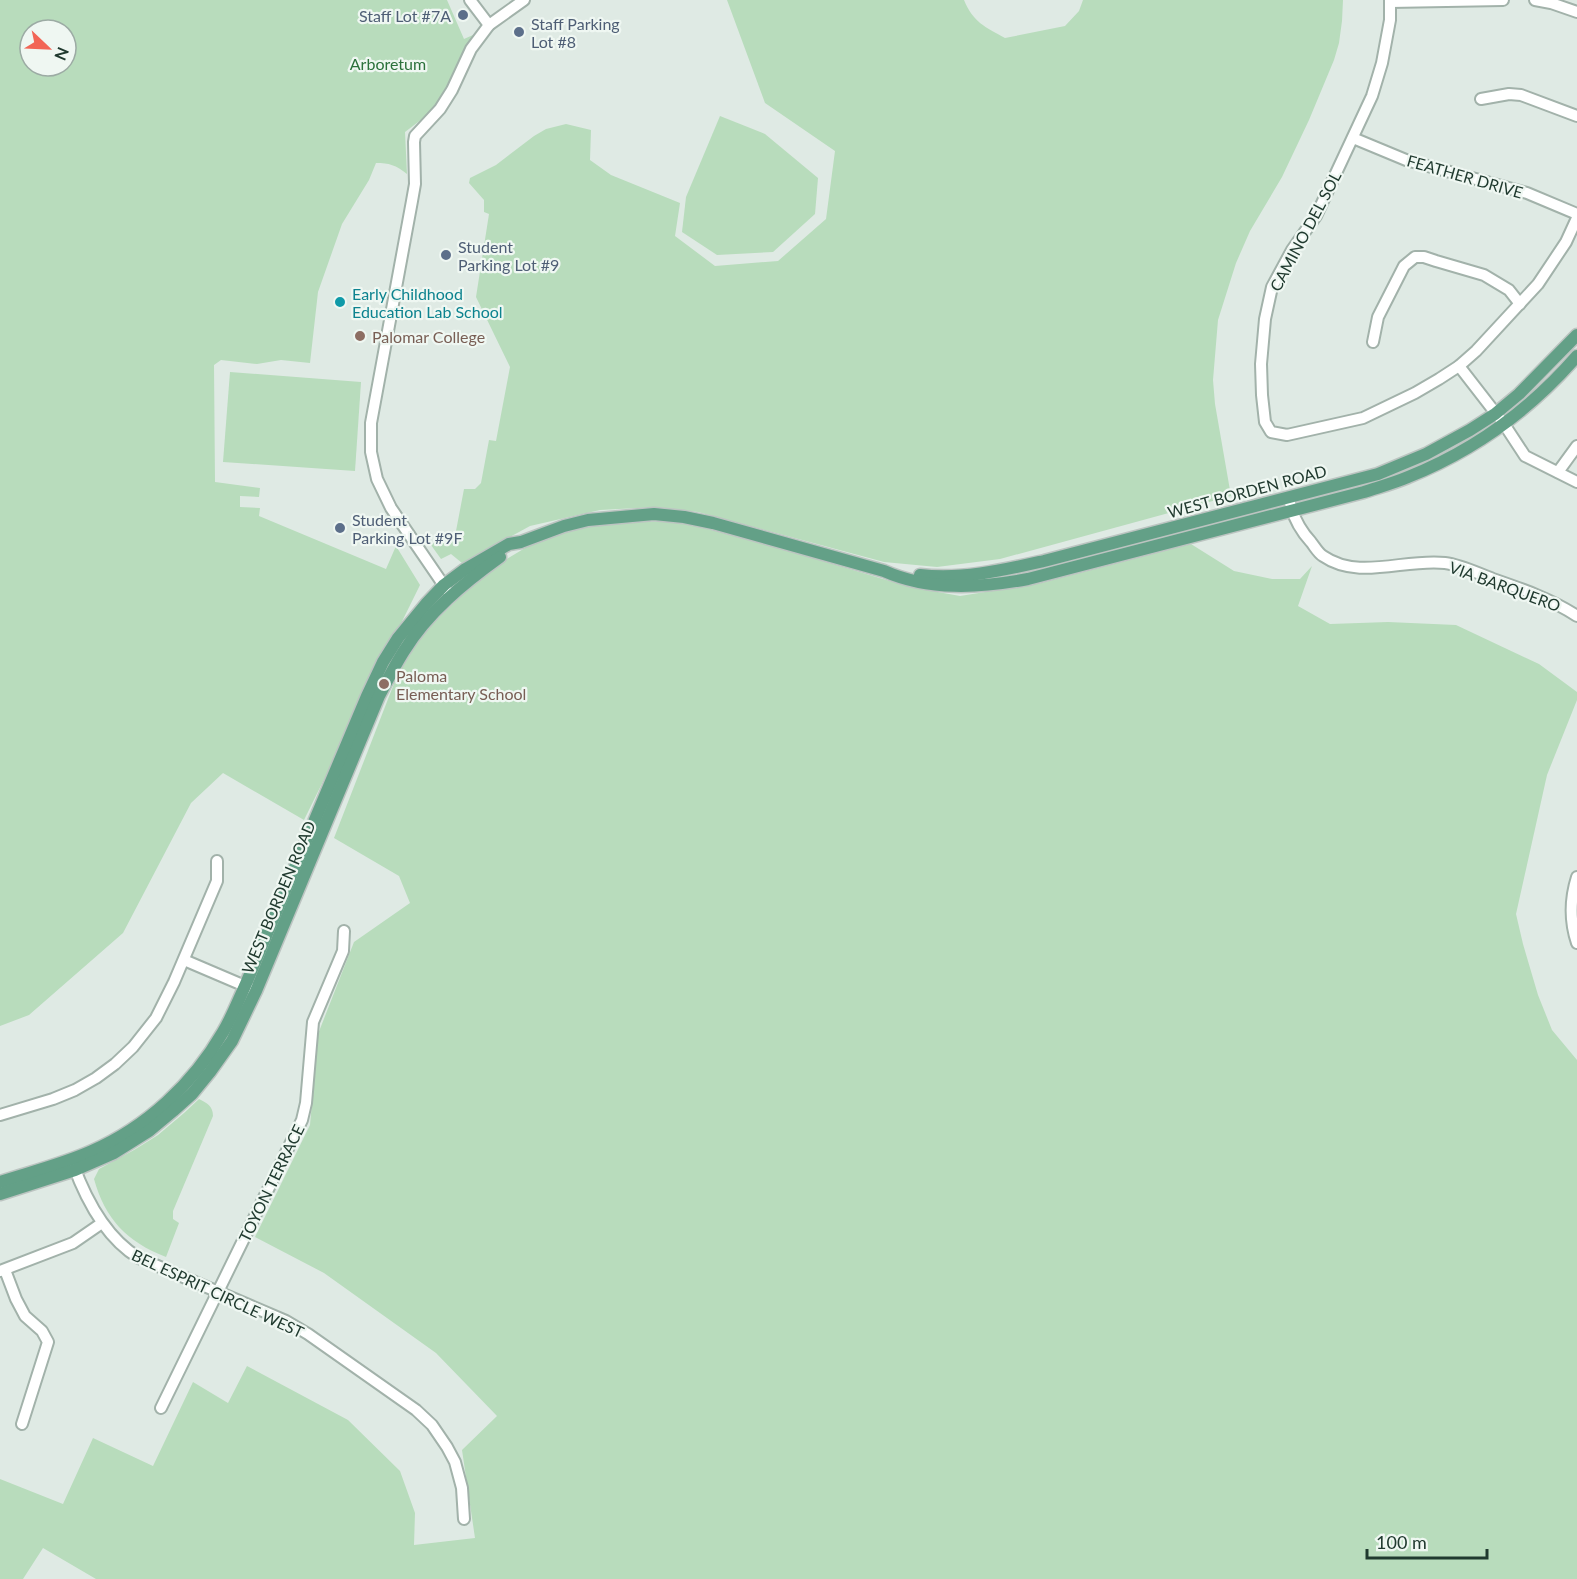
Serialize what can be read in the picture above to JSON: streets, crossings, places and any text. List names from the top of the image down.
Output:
{
  "streets": {
    "main road": ["WEST BORDEN ROAD"],
    "street": [
      "FEATHER DRIVE",
      "CAMINO DEL SOL",
      "VIA BARQUERO",
      "TOYON TERRACE",
      "BEL ESPRIT CIRCLE WEST"
    ]
  },
  "crossings": [
    ["FEATHER DRIVE", "CAMINO DEL SOL"],
    ["WEST BORDEN ROAD", "VIA BARQUERO"],
    ["WEST BORDEN ROAD", "BEL ESPRIT CIRCLE WEST"],
    ["TOYON TERRACE", "BEL ESPRIT CIRCLE WEST"]
  ],
  "parks": ["Arboretum"],
  "places": [
    "Staff Lot #7A",
    "Staff Parking Lot #8",
    "Student Parking Lot #9",
    "Early Childhood Education Lab School",
    "Palomar College",
    "Student Parking Lot #9F",
    "Paloma Elementary School"
  ],
  "scale_bar": "100 m",
  "north": "bottom right"
}
